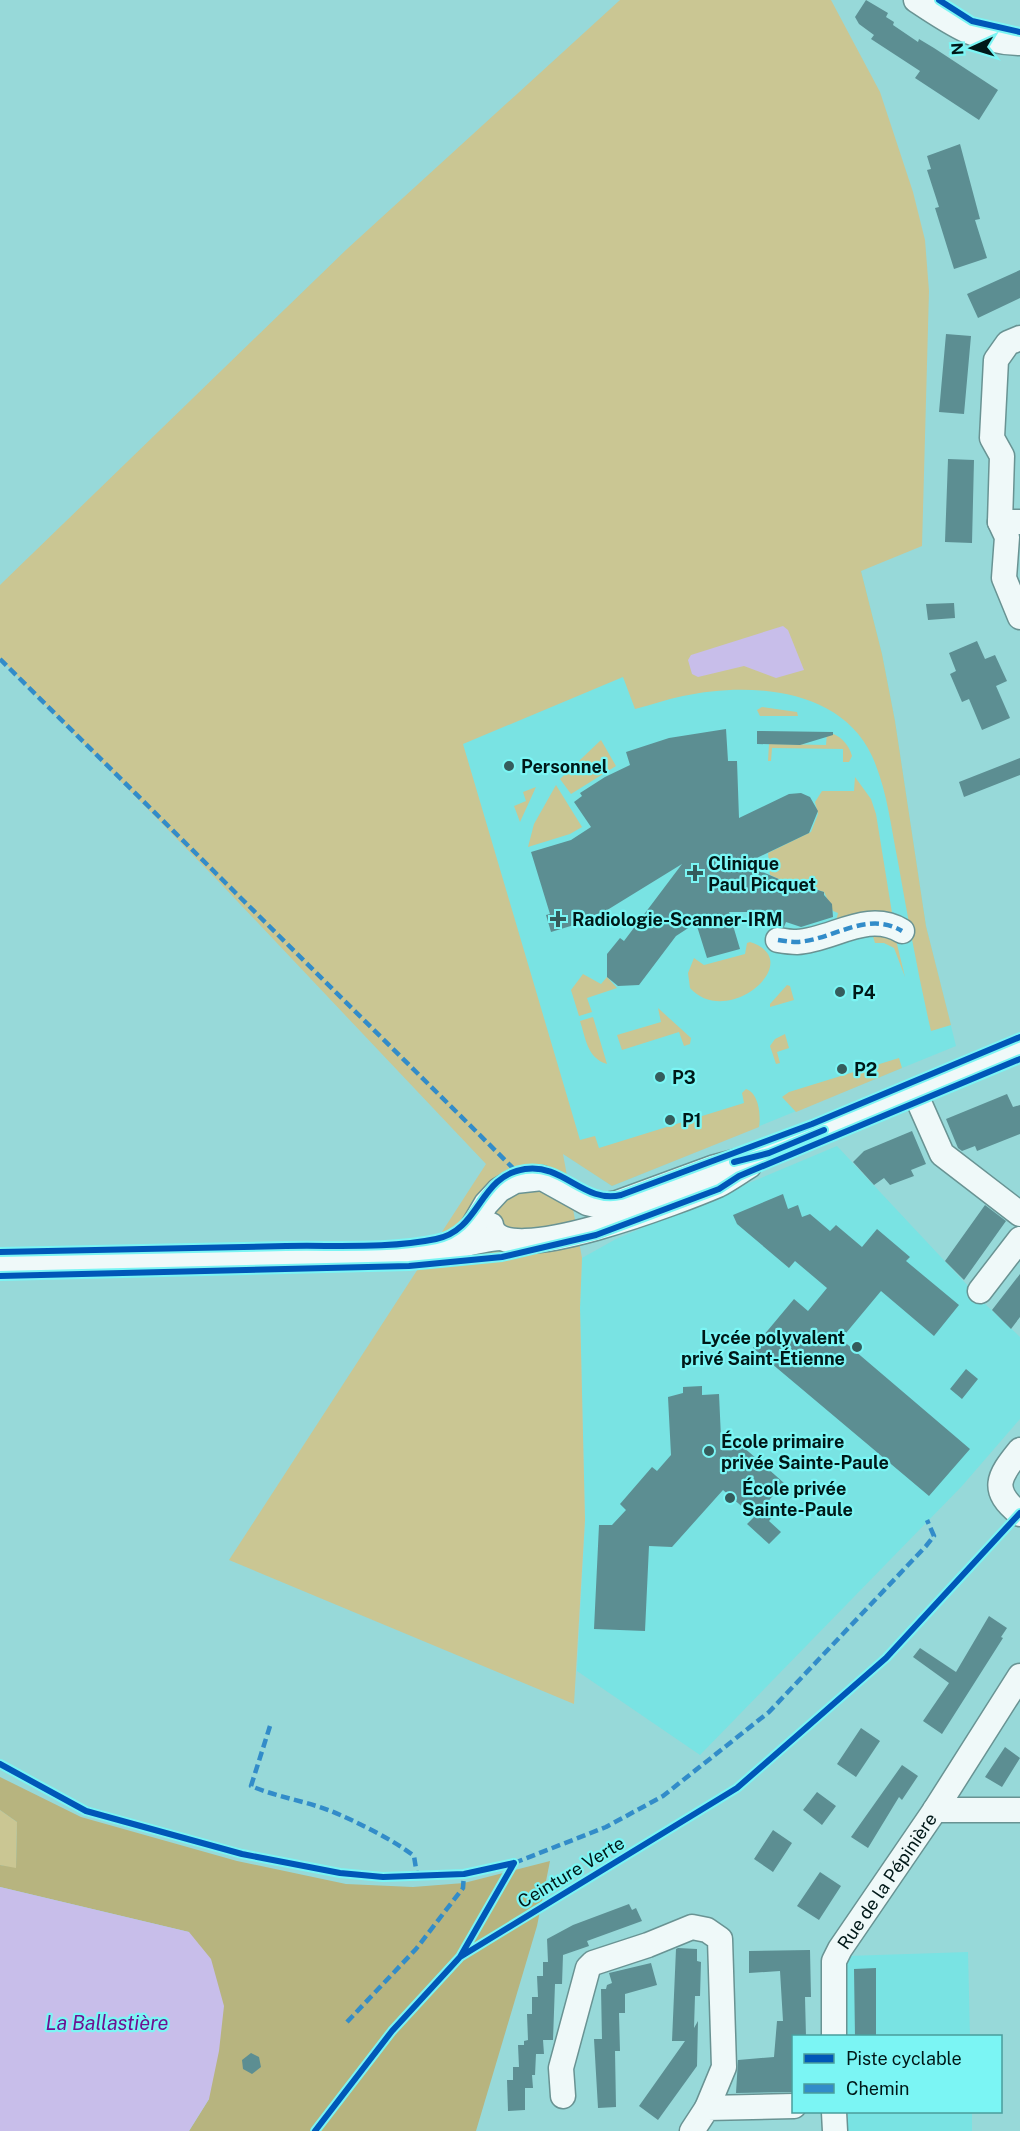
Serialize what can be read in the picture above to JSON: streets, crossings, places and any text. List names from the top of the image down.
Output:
{
  "streets": {
    "street": ["Rue de la Pépinière"],
    "cycle path": ["Ceinture Verte"]
  },
  "water": ["La Ballastière"],
  "places": {
    "other": [
      "Personnel",
      "P4",
      "P2",
      "P3",
      "P1",
      "Lycée polyvalent privé Saint-Étienne",
      "École primaire privée Sainte-Paule",
      "École privée Sainte-Paule"
    ],
    "health": ["Clinique Paul Picquet", "Radiologie-Scanner-IRM"]
  },
  "legend": ["Piste cyclable", "Chemin"],
  "north": "left"
}
